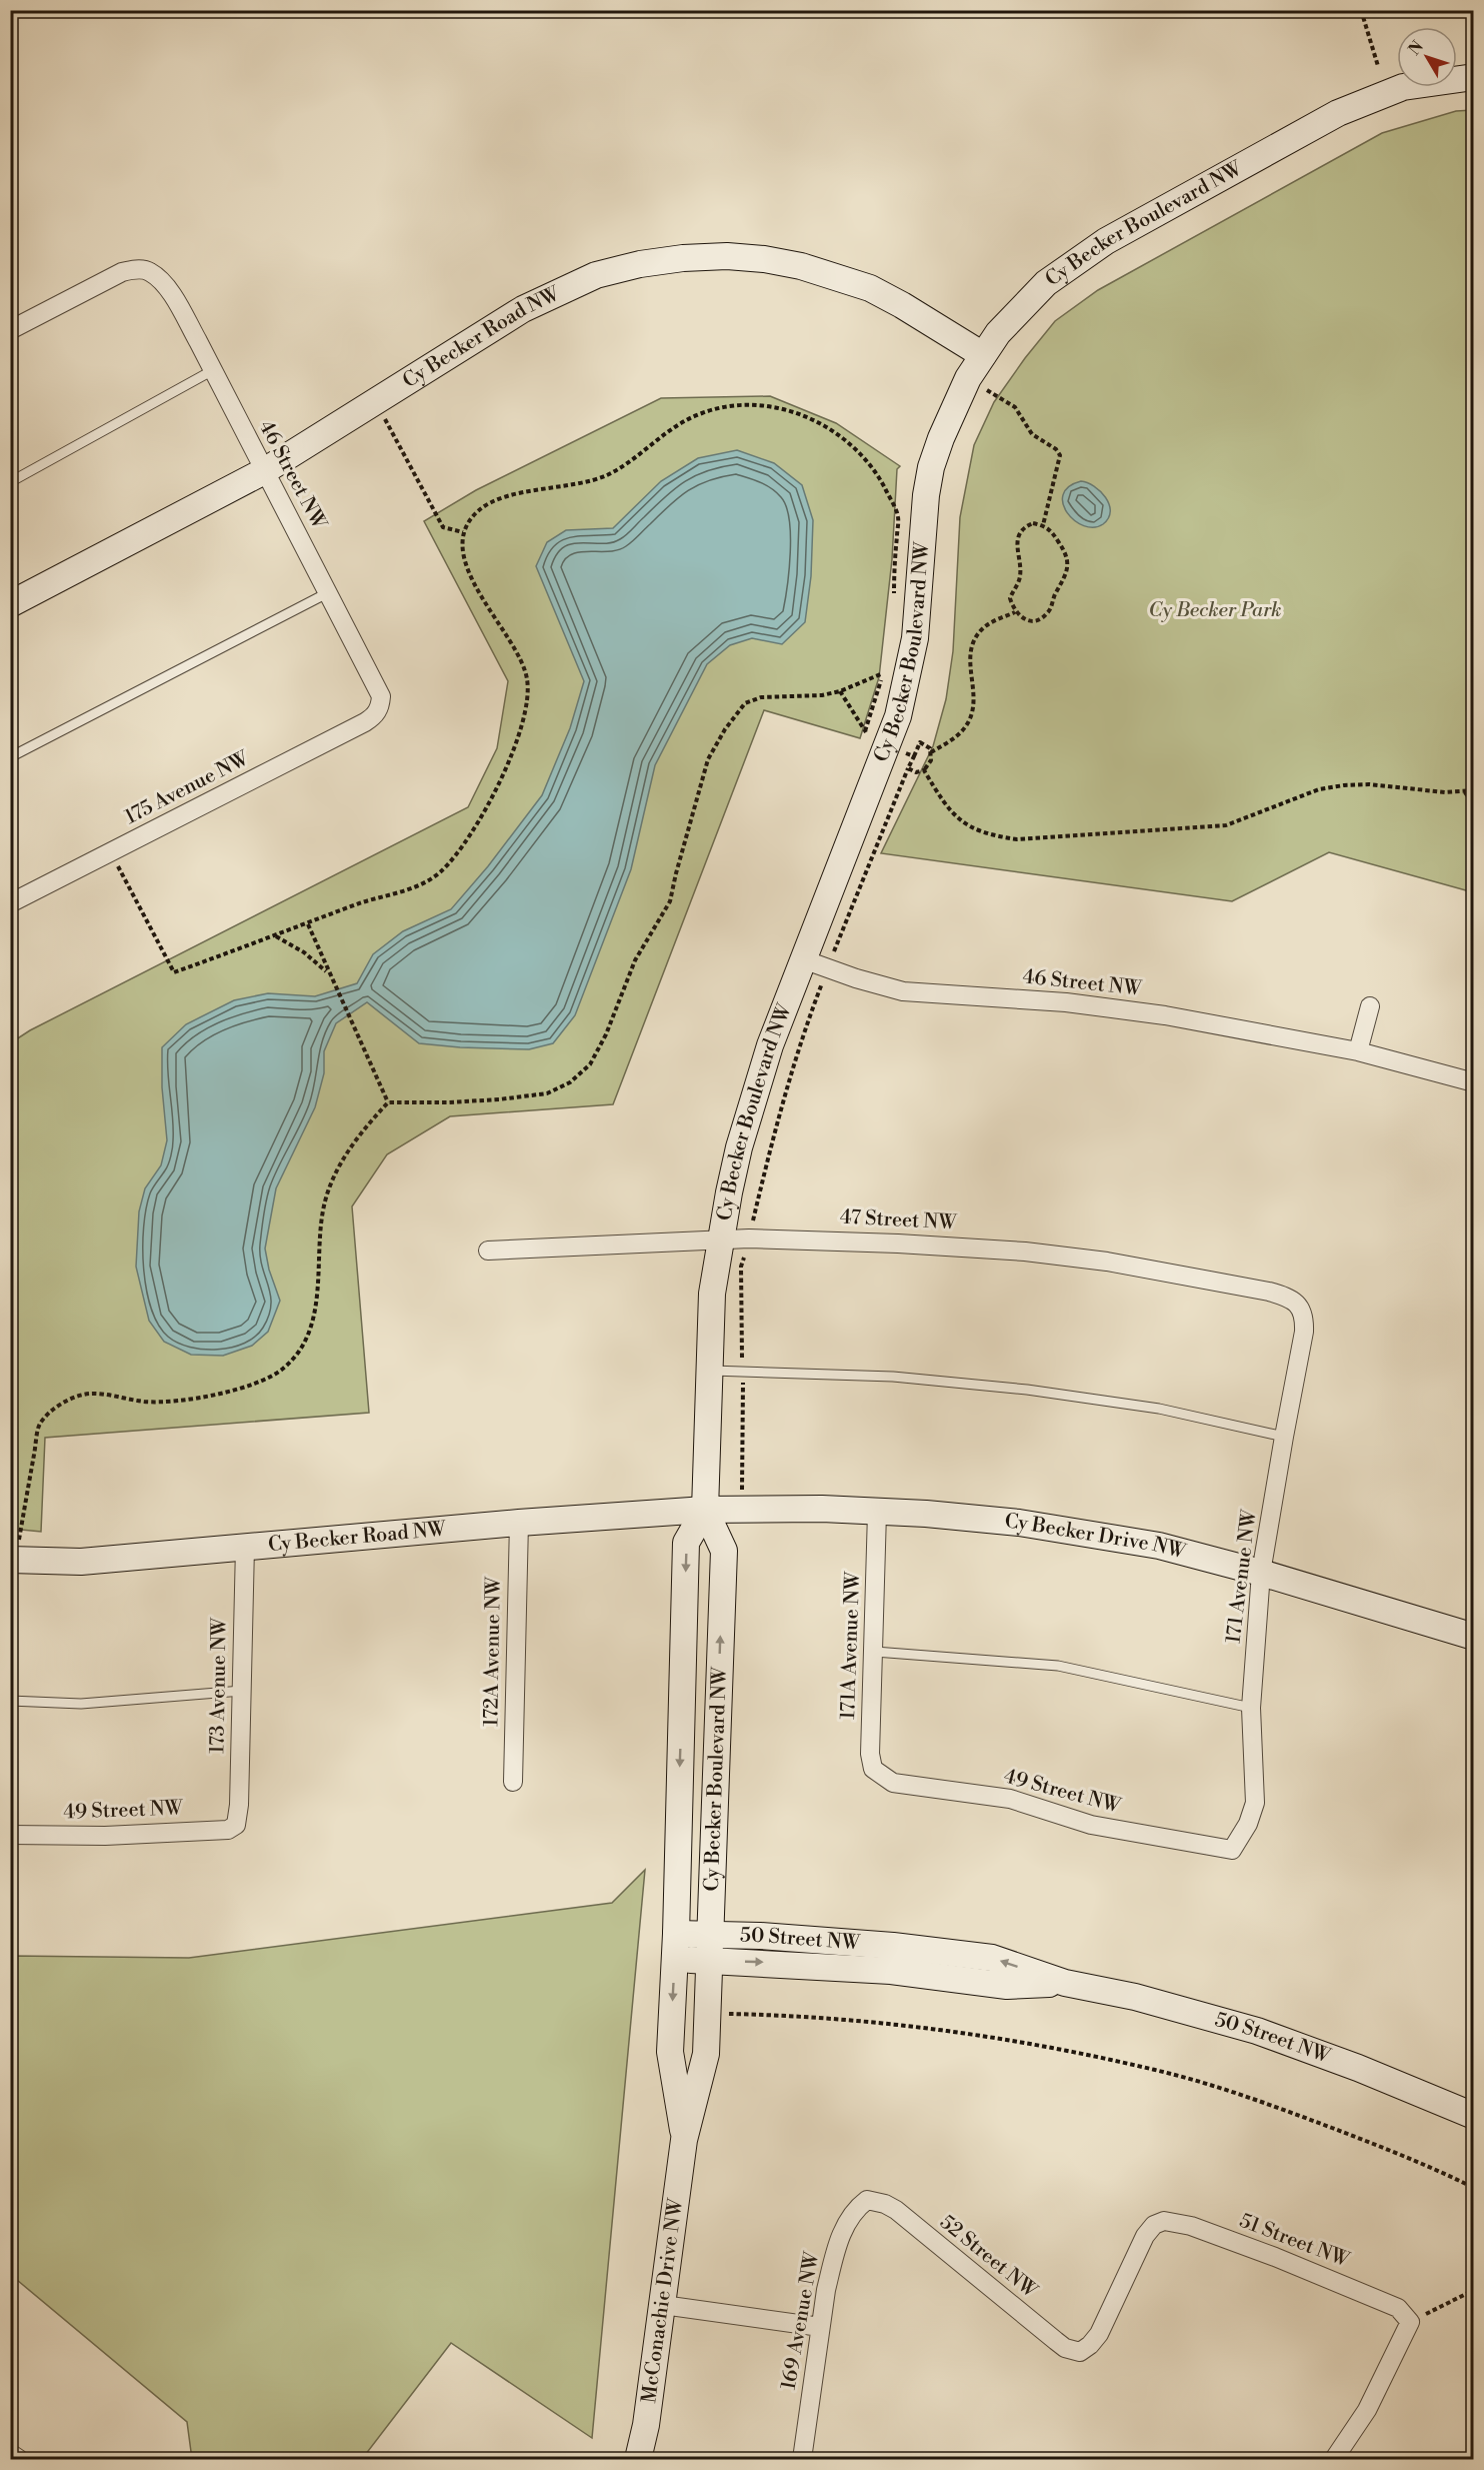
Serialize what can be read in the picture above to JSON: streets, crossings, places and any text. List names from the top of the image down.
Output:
{
  "streets": {
    "street": [
      "Cy Becker Boulevard NW",
      "Cy Becker Road NW",
      "46 Street NW",
      "175 Avenue NW",
      "47 Street NW",
      "Cy Becker Drive NW",
      "171 Avenue NW",
      "171A Avenue NW",
      "172A Avenue NW",
      "173 Avenue NW",
      "49 Street NW",
      "50 Street NW",
      "51 Street NW",
      "52 Street NW",
      "McConachie Drive NW",
      "169 Avenue NW"
    ]
  },
  "crossings": [
    ["Cy Becker Boulevard NW", "Cy Becker Road NW"],
    ["Cy Becker Boulevard NW", "46 Street NW"],
    ["Cy Becker Boulevard NW", "47 Street NW"],
    ["Cy Becker Boulevard NW", "Cy Becker Drive NW"],
    ["Cy Becker Boulevard NW", "50 Street NW"],
    ["Cy Becker Boulevard NW", "McConachie Drive NW"],
    ["Cy Becker Road NW", "46 Street NW"],
    ["Cy Becker Road NW", "Cy Becker Drive NW"],
    ["Cy Becker Road NW", "172A Avenue NW"],
    ["Cy Becker Road NW", "173 Avenue NW"],
    ["46 Street NW", "175 Avenue NW"],
    ["47 Street NW", "171 Avenue NW"],
    ["Cy Becker Drive NW", "171 Avenue NW"],
    ["Cy Becker Drive NW", "171A Avenue NW"],
    ["171 Avenue NW", "49 Street NW"],
    ["171A Avenue NW", "49 Street NW"],
    ["173 Avenue NW", "49 Street NW"],
    ["50 Street NW", "McConachie Drive NW"],
    ["51 Street NW", "52 Street NW"],
    ["52 Street NW", "169 Avenue NW"]
  ],
  "parks": ["Cy Becker Park"],
  "north": "top left"
}
